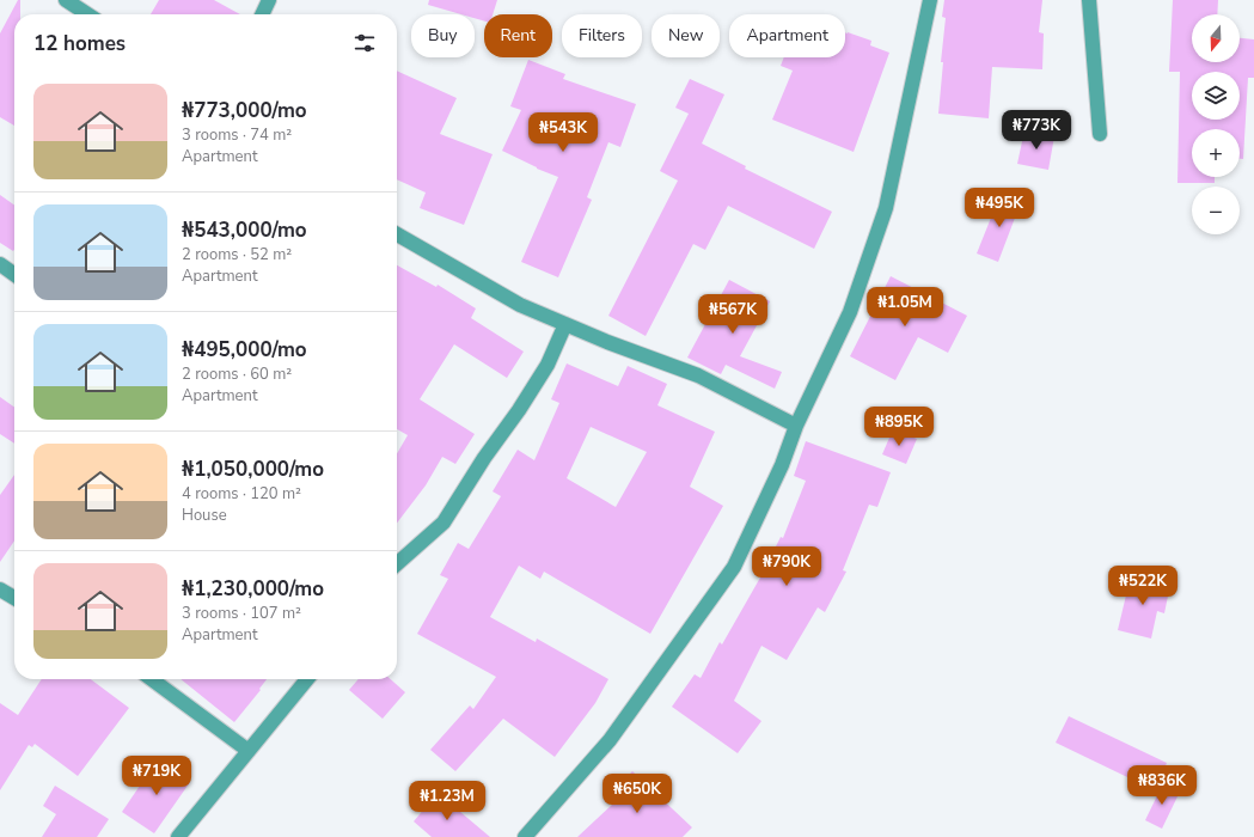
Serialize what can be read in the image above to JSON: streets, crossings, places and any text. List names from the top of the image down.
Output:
{
  "north": "bottom",
  "page": {
    "map_buttons": ["+", "−"],
    "chip": [
      "Buy",
      "Rent",
      "Filters",
      "New",
      "Apartment"
    ],
    "heading": "12 homes",
    "list": [
      {
        "name": "₦773,000/mo",
        "note": "3 rooms · 74 m² · Apartment"
      },
      {
        "name": "₦543,000/mo",
        "note": "2 rooms · 52 m² · Apartment"
      },
      {
        "name": "₦495,000/mo",
        "note": "2 rooms · 60 m² · Apartment"
      },
      {
        "name": "₦1,050,000/mo",
        "note": "4 rooms · 120 m² · House"
      },
      {
        "name": "₦1,230,000/mo",
        "note": "3 rooms · 107 m² · Apartment"
      }
    ],
    "price": [
      "₦773K",
      "₦543K",
      "₦495K",
      "₦1.05M",
      "₦567K",
      "₦895K",
      "₦790K",
      "₦522K",
      "₦719K",
      "₦836K",
      "₦650K",
      "₦1.23M"
    ]
  }
}
